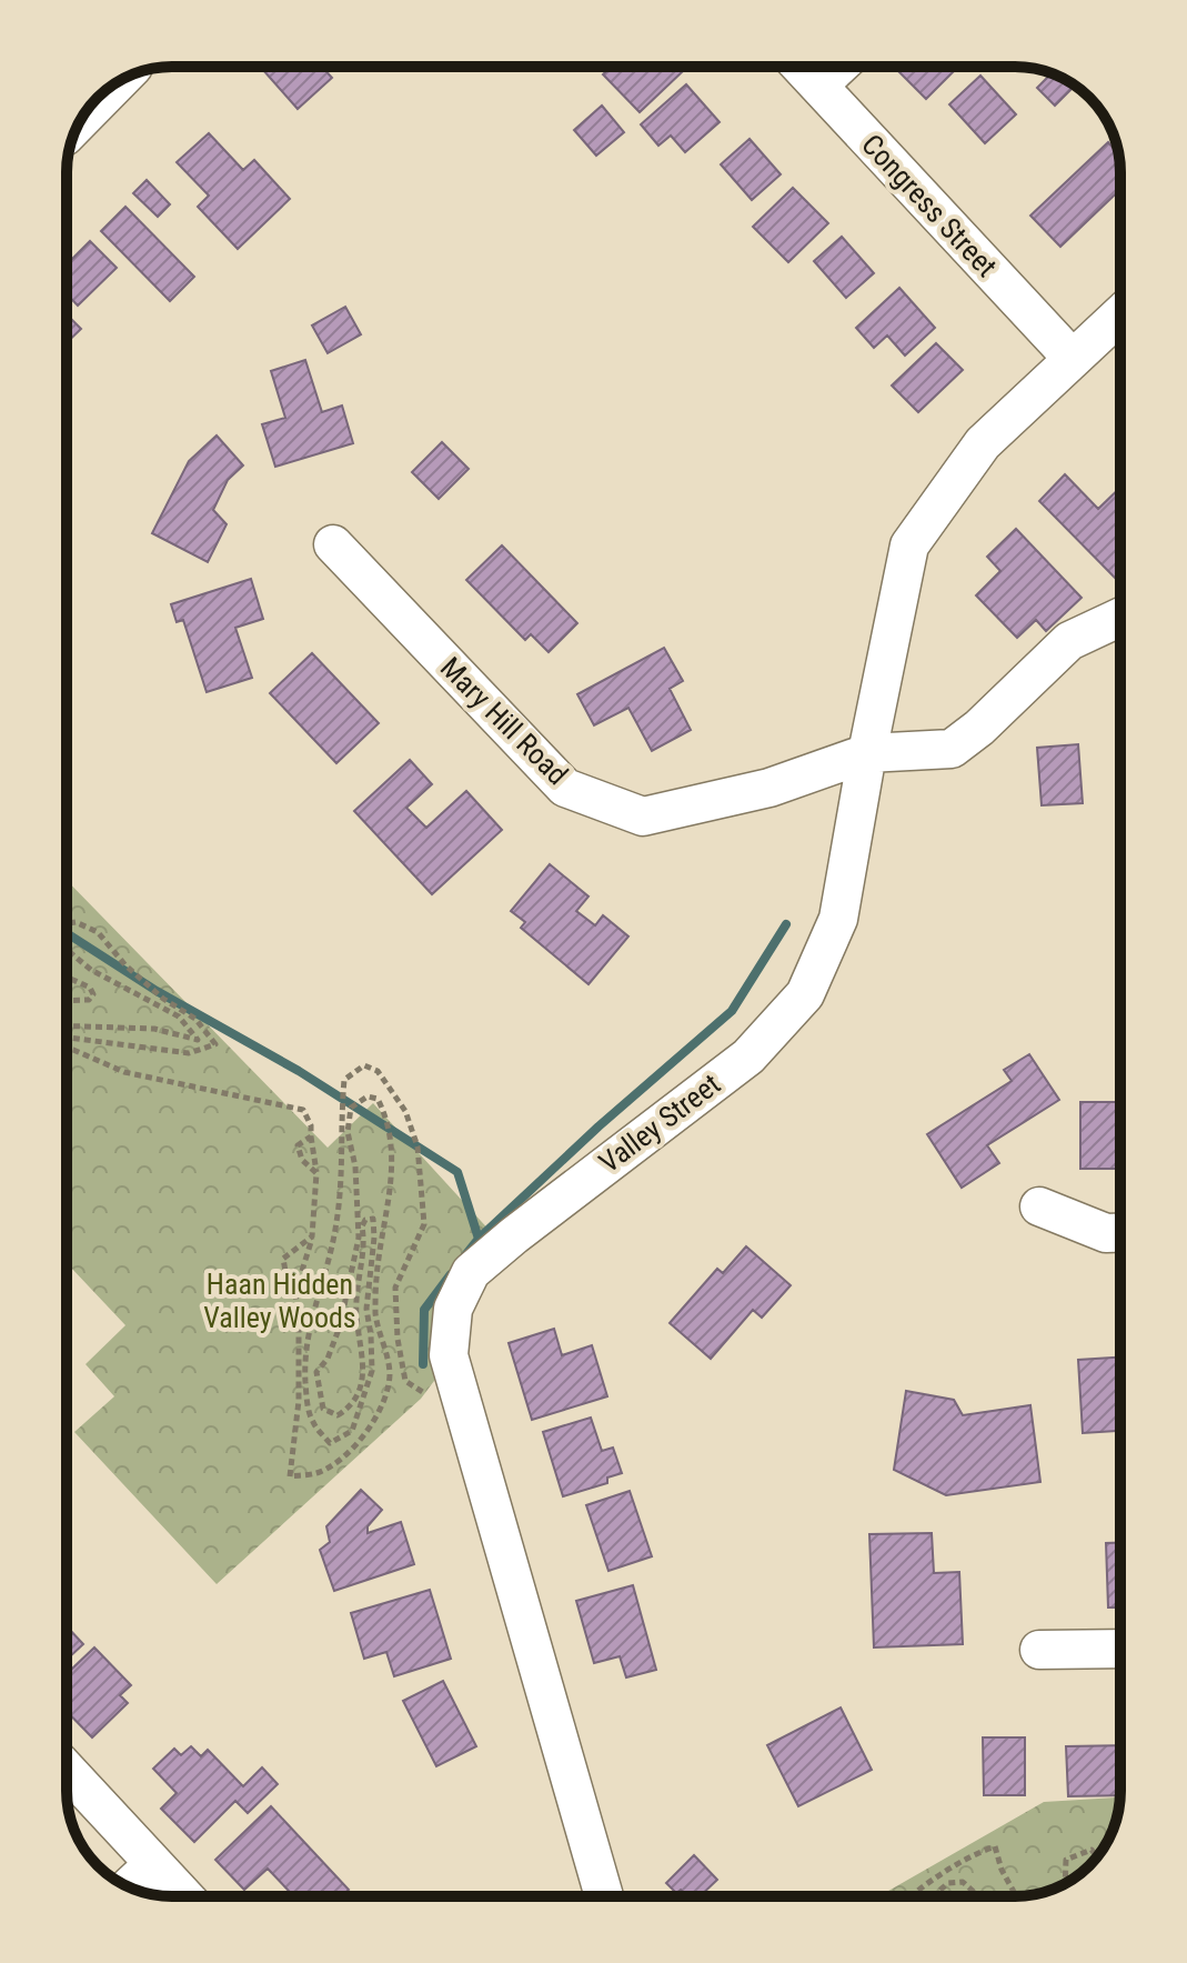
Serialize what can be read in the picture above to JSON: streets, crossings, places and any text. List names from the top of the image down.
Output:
{
  "streets": {
    "street": ["Congress Street", "Mary Hill Road", "Valley Street"]
  },
  "crossings": [
    ["Congress Street", "Valley Street"],
    ["Mary Hill Road", "Valley Street"]
  ],
  "parks": ["Haan Hidden Valley Woods"]
}
